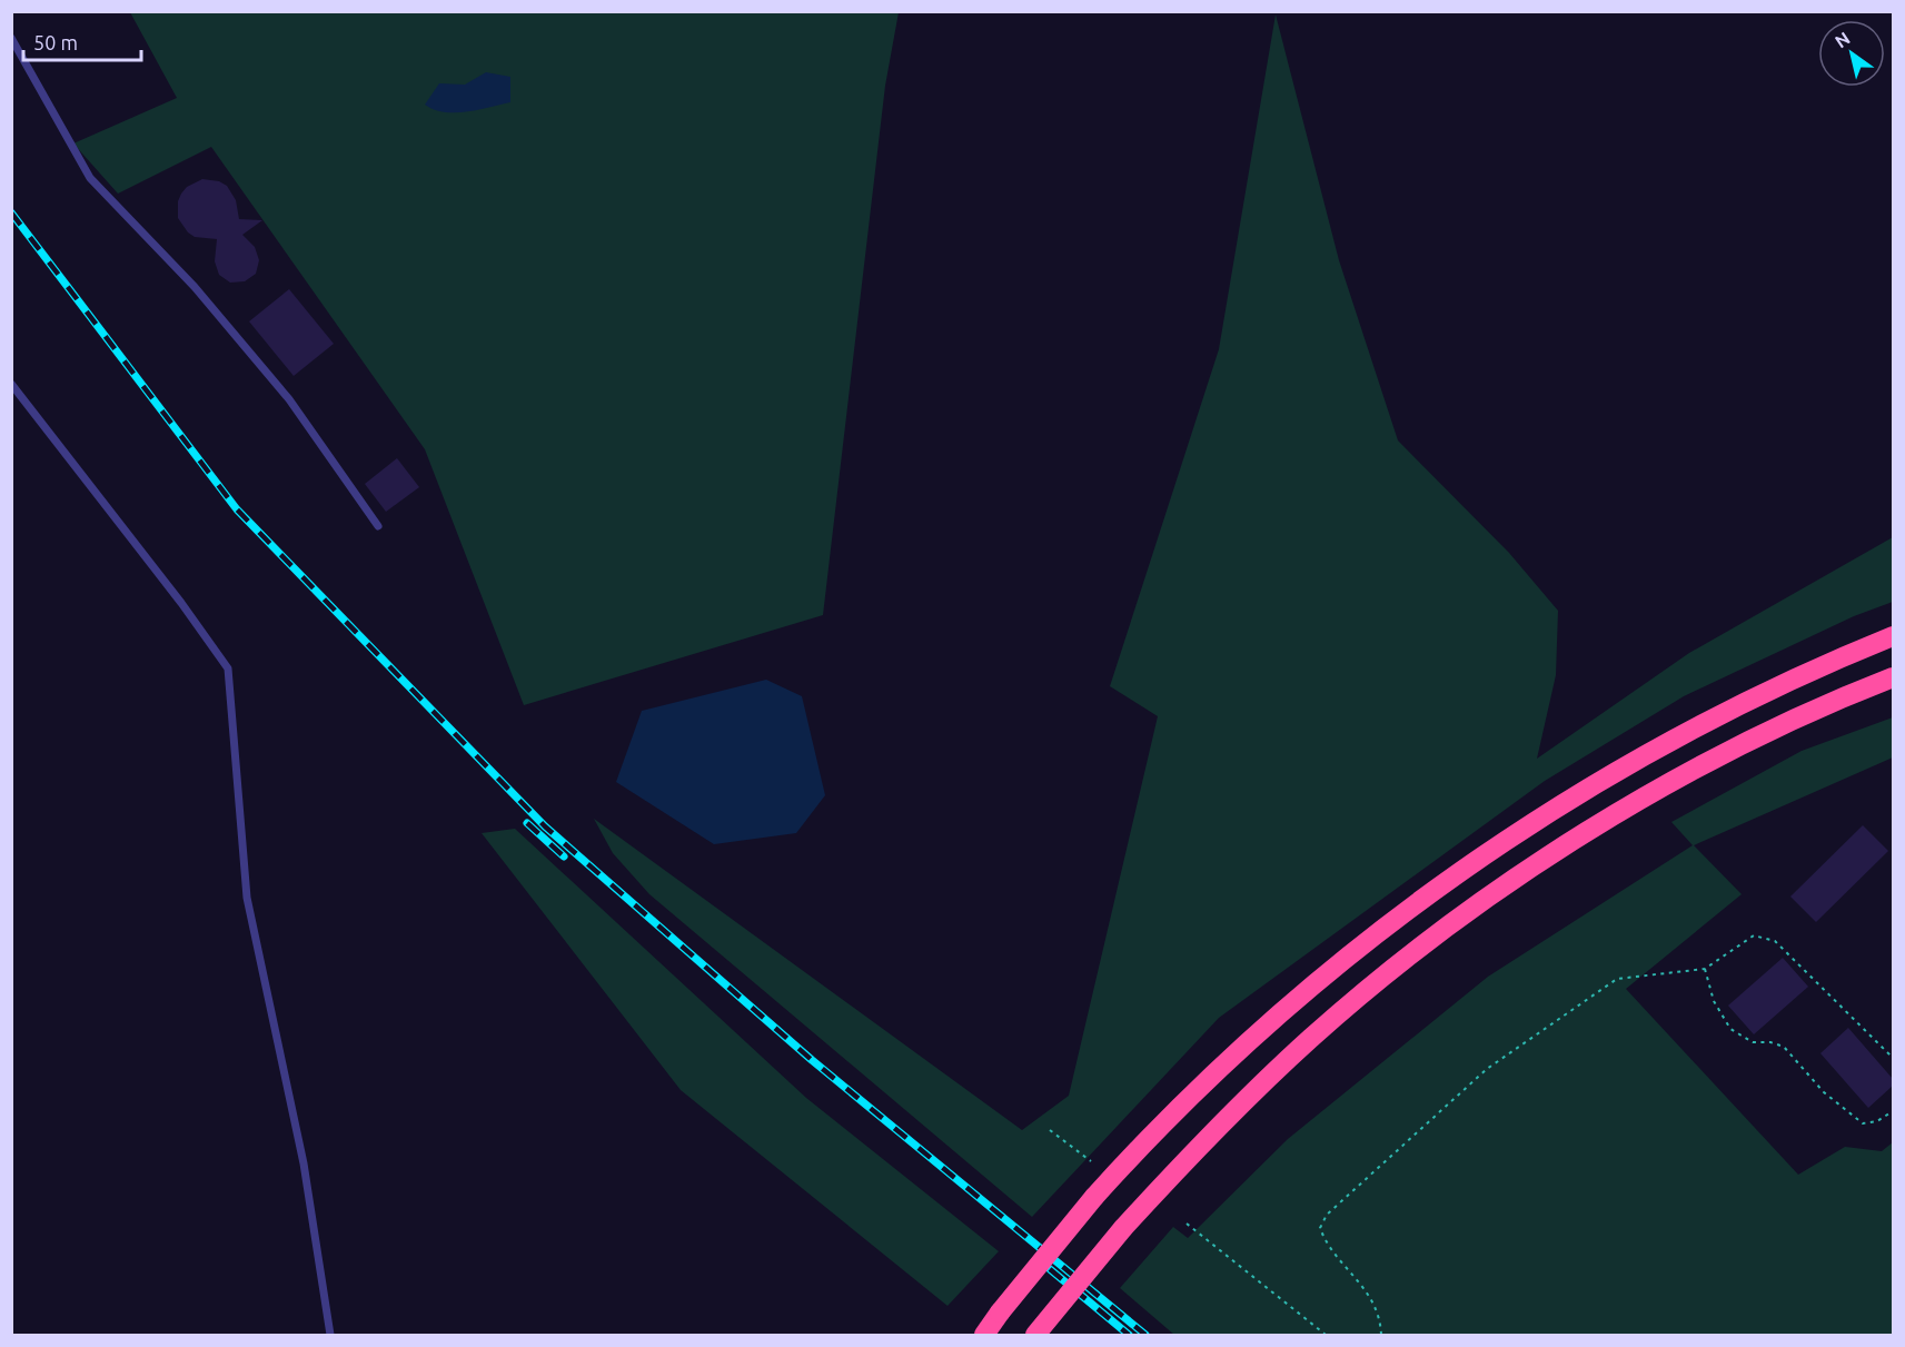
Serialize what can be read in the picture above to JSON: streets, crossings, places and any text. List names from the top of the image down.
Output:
{
  "scale_bar": "50 m",
  "north": "top left"
}
